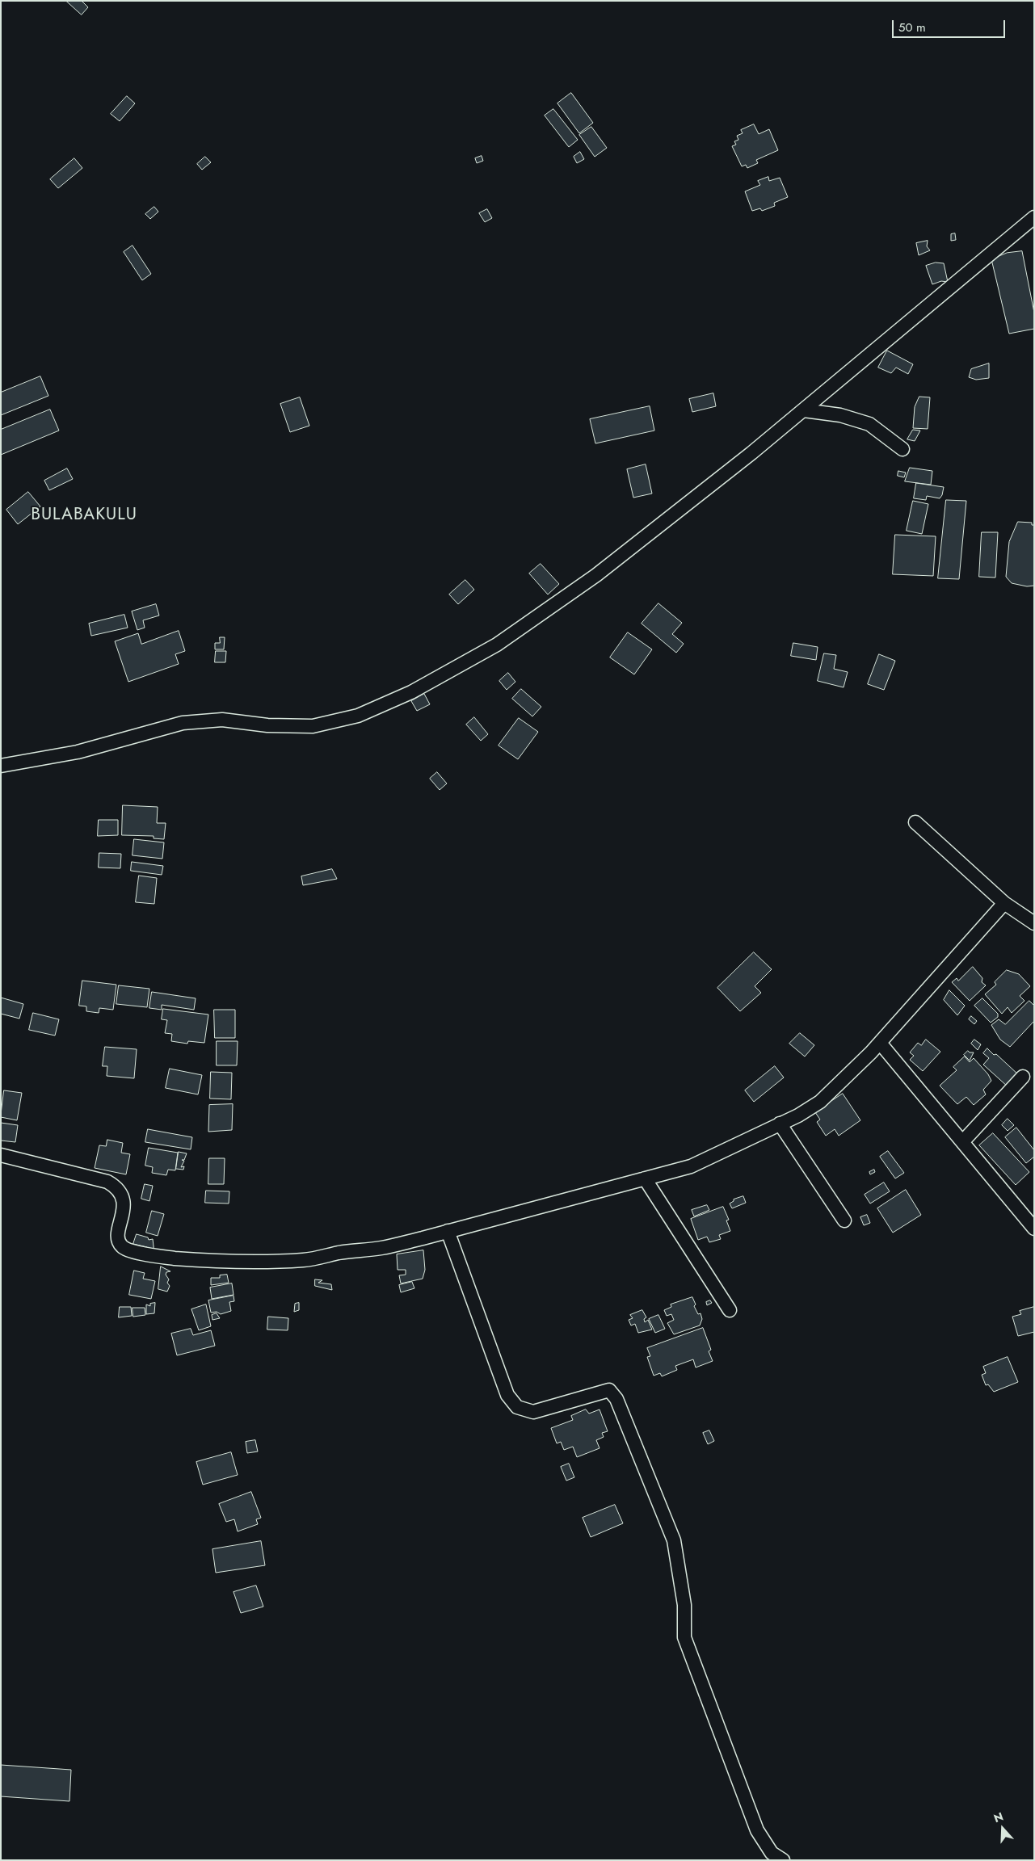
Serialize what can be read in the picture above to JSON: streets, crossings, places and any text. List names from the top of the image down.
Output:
{
  "districts": ["BULABAKULU"],
  "scale_bar": "50 m",
  "north": "top"
}
